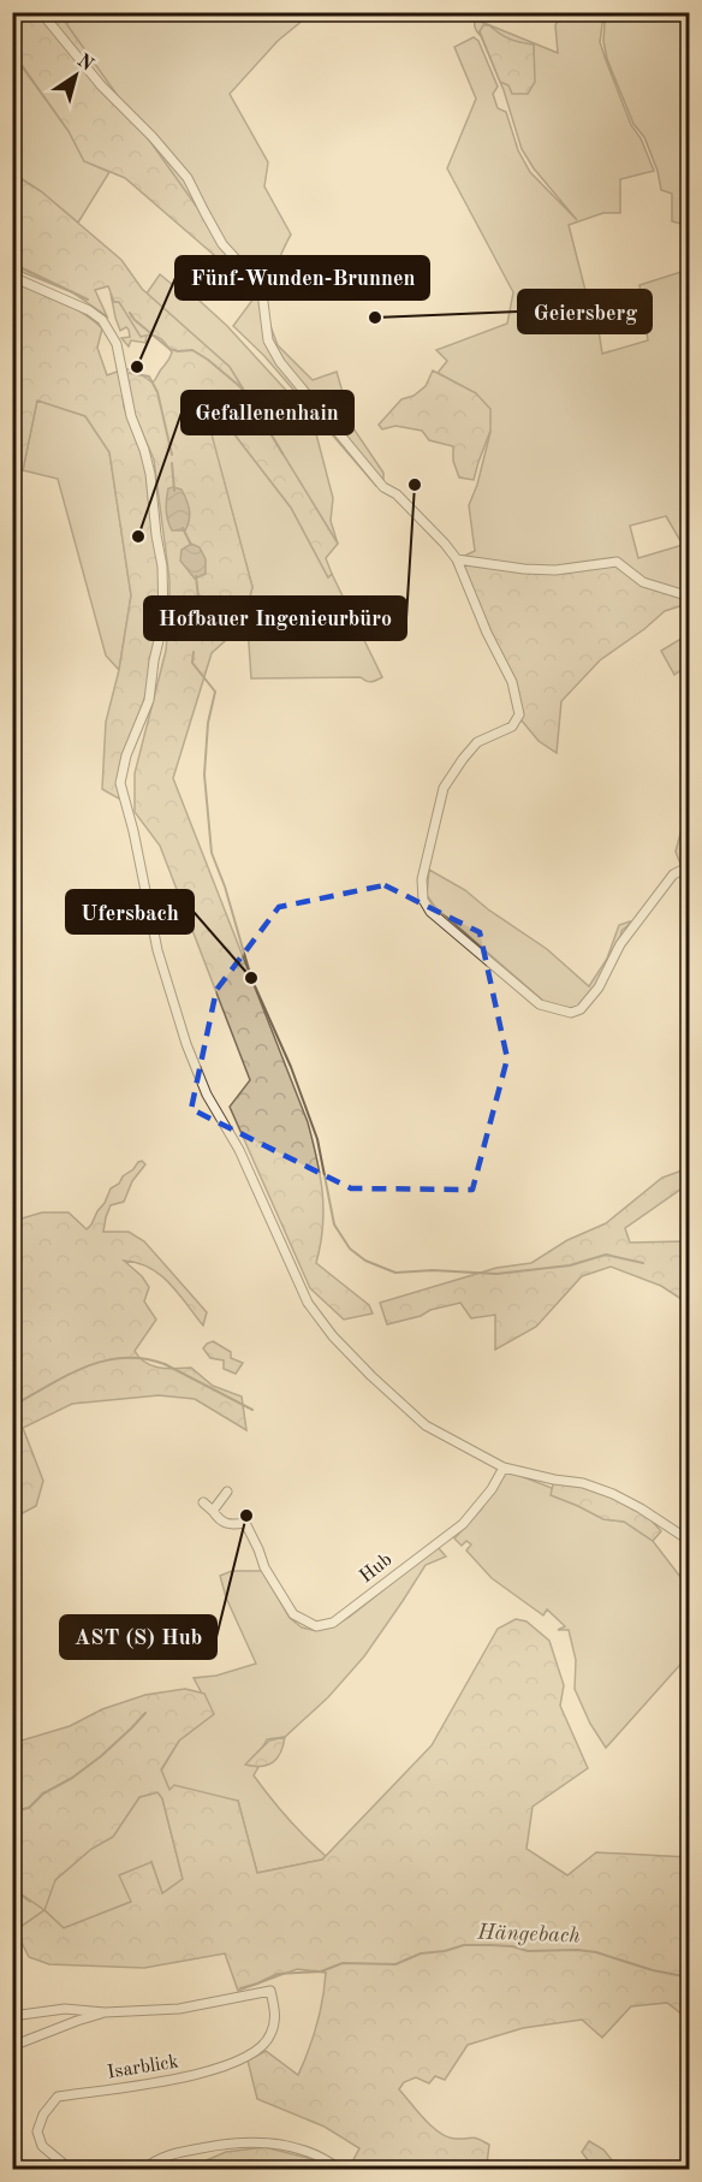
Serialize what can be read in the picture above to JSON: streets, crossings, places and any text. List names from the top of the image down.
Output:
{
  "streets": {
    "street": ["Hub", "Isarblick"]
  },
  "water": ["Hängebach"],
  "places": [
    "Geiersberg",
    "Fünf-Wunden-Brunnen",
    "Hofbauer Ingenieurbüro",
    "Gefallenenhain",
    "Ufersbach",
    "AST (S) Hub"
  ],
  "north": "top right"
}
